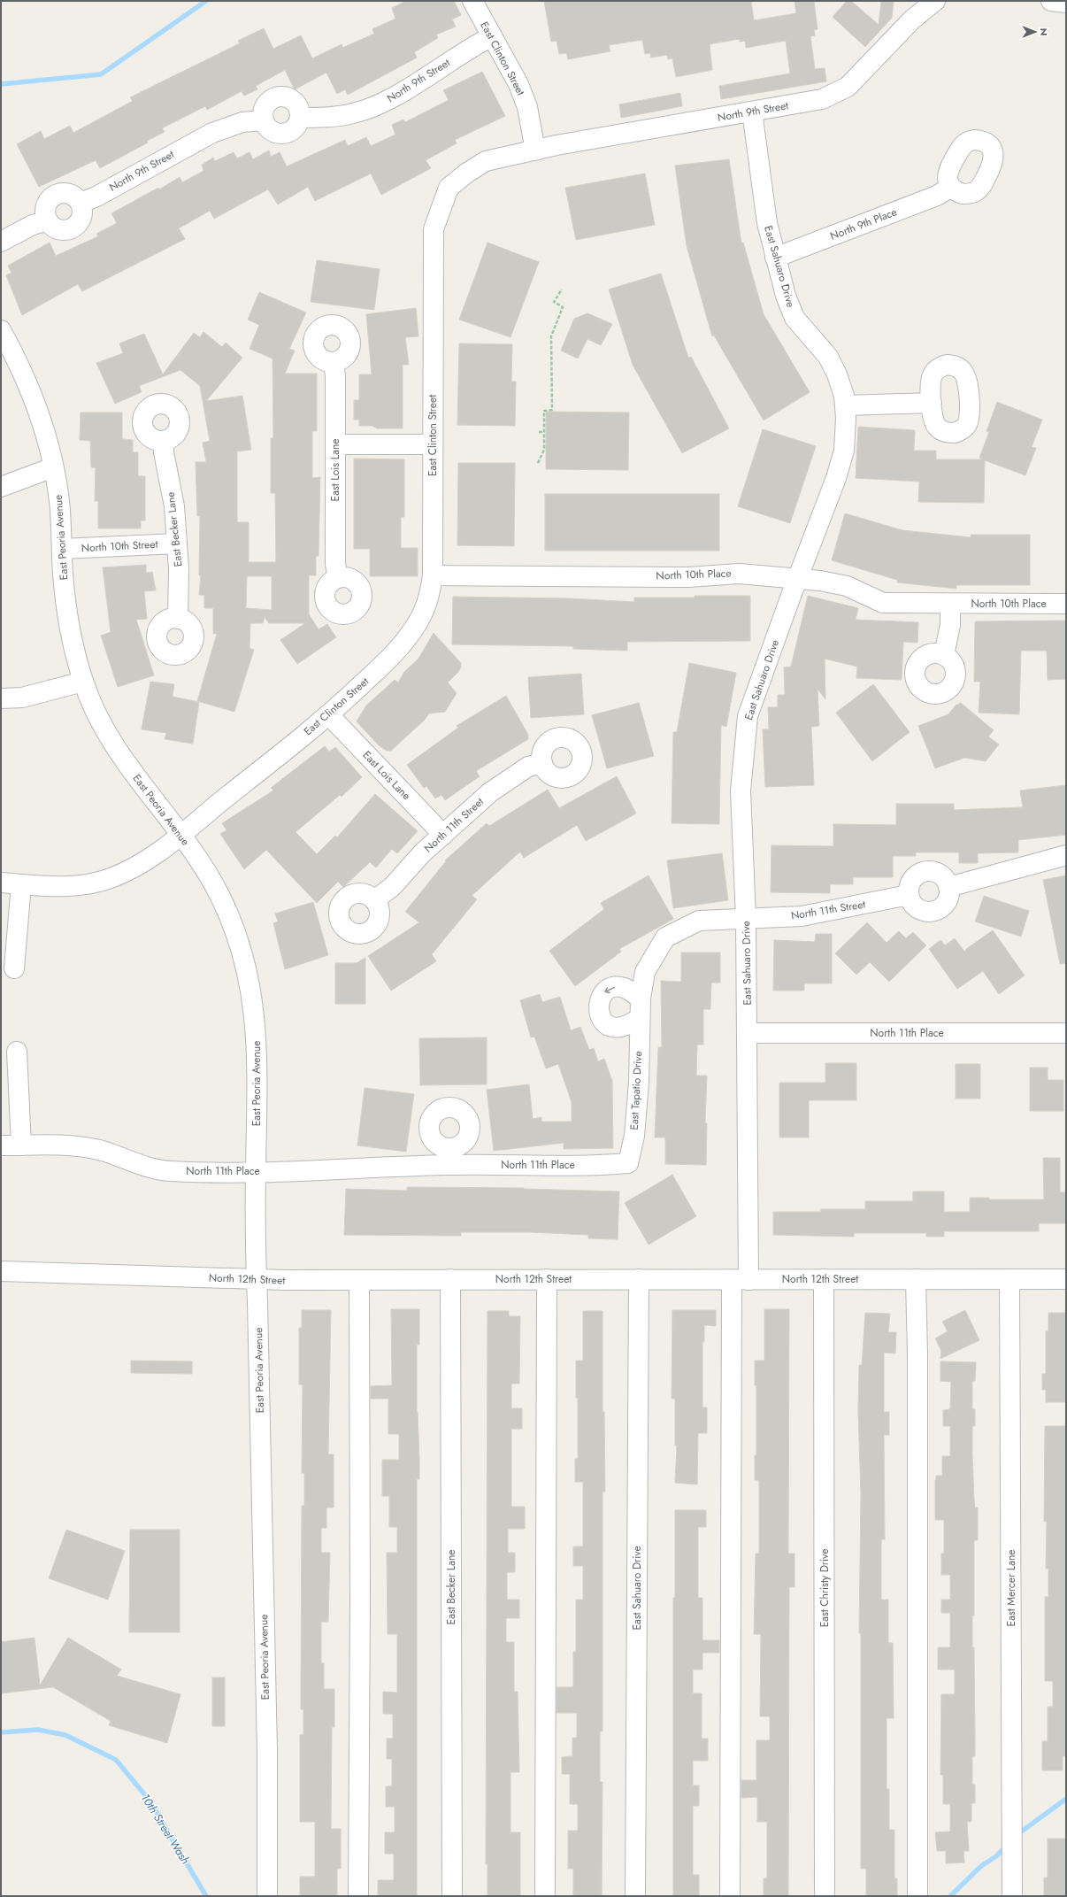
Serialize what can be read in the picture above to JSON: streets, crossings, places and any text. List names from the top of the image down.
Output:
{
  "streets": {
    "street": [
      "East Clinton Street",
      "North 9th Street",
      "North 9th Place",
      "East Sahuaro Drive",
      "East Lois Lane",
      "East Becker Lane",
      "East Peoria Avenue",
      "North 10th Street",
      "North 10th Place",
      "North 11th Street",
      "North 11th Place",
      "East Tapatio Drive",
      "North 12th Street",
      "East Christy Drive",
      "East Mercer Lane"
    ]
  },
  "crossings": [
    ["East Clinton Street", "North 9th Street"],
    ["East Clinton Street", "East Lois Lane"],
    ["East Clinton Street", "East Peoria Avenue"],
    ["East Clinton Street", "North 10th Place"],
    ["North 9th Street", "East Sahuaro Drive"],
    ["North 9th Place", "East Sahuaro Drive"],
    ["East Sahuaro Drive", "North 10th Place"],
    ["East Sahuaro Drive", "North 11th Street"],
    ["East Sahuaro Drive", "North 11th Place"],
    ["East Sahuaro Drive", "East Tapatio Drive"],
    ["East Sahuaro Drive", "North 12th Street"],
    ["East Lois Lane", "North 11th Street"],
    ["East Becker Lane", "North 10th Street"],
    ["East Becker Lane", "North 12th Street"],
    ["East Peoria Avenue", "North 10th Street"],
    ["East Peoria Avenue", "North 11th Place"],
    ["East Peoria Avenue", "North 12th Street"],
    ["North 11th Street", "East Tapatio Drive"],
    ["North 11th Place", "East Tapatio Drive"],
    ["North 12th Street", "East Christy Drive"],
    ["North 12th Street", "East Mercer Lane"]
  ],
  "water": ["10th Street Wash"],
  "north": "right"
}
